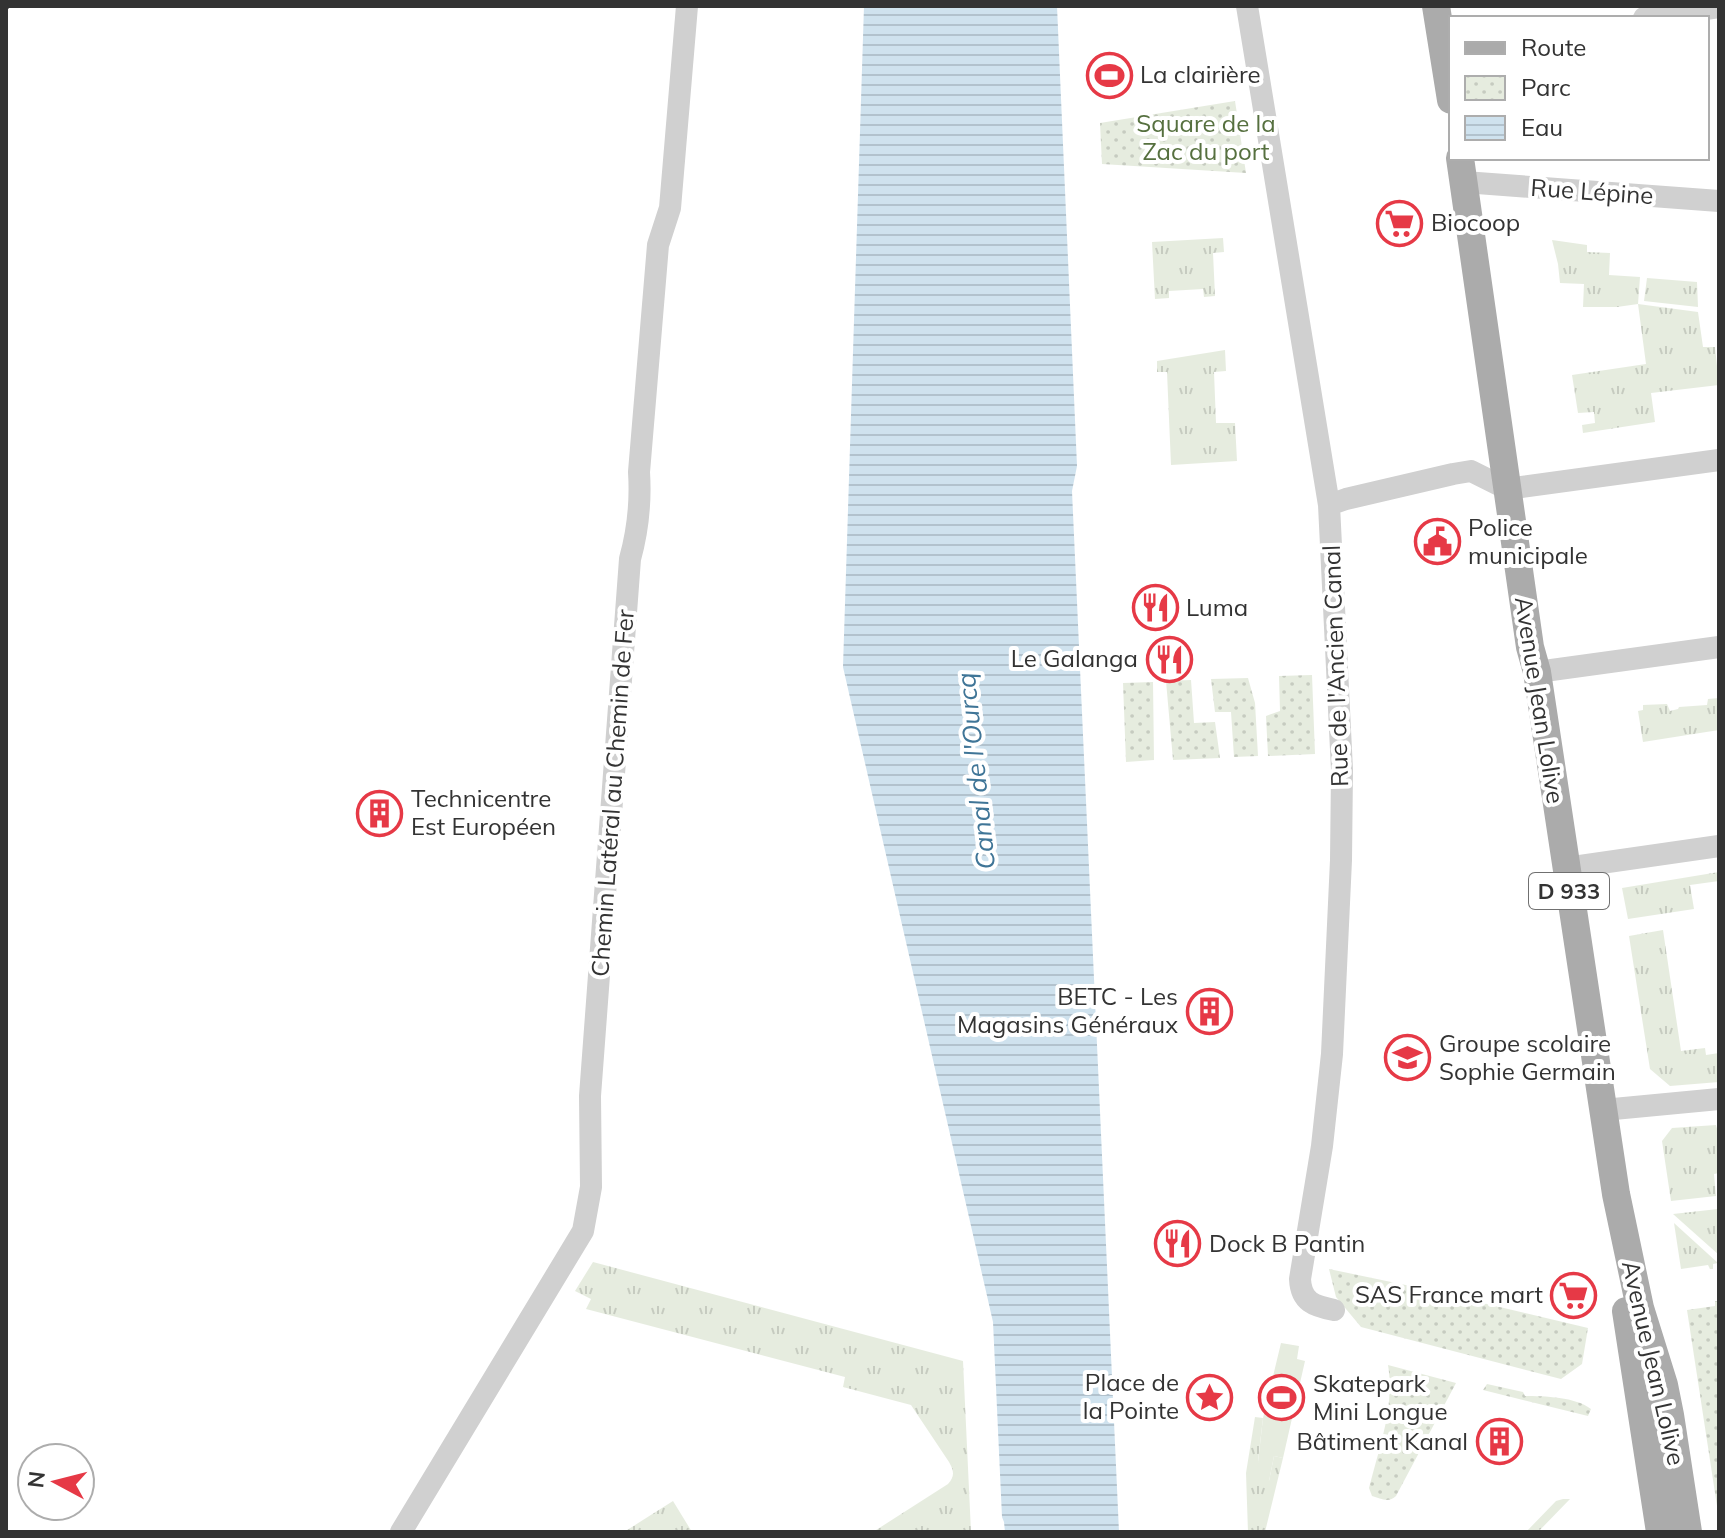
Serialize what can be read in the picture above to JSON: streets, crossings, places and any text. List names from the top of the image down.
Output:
{
  "streets": {
    "main road": ["Avenue Jean Lolive", "D 933"],
    "street": ["Rue Lépine", "Rue de l'Ancien Canal", "Chemin Latéral au Chemin de Fer"]
  },
  "crossings": [
    ["Rue Lépine", "Avenue Jean Lolive"]
  ],
  "water": ["Canal de l'Ourcq"],
  "parks": ["Square de la Zac du port"],
  "places": {
    "sports": ["La clairière", "Skatepark Mini Longue"],
    "supermarket": ["Biocoop", "SAS France mart"],
    "public building": ["Police municipale"],
    "restaurant": ["Luma", "Le Galanga", "Dock B Pantin"],
    "building": ["Technicentre Est Européen", "BETC - Les Magasins Généraux", "Bâtiment Kanal"],
    "school or university": ["Groupe scolaire Sophie Germain"],
    "place": ["Place de la Pointe"]
  },
  "legend": ["Route", "Parc", "Eau"],
  "north": "left"
}
